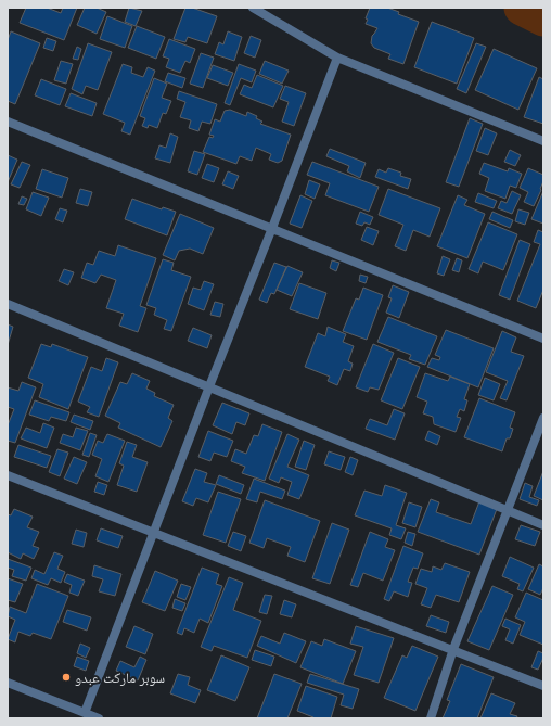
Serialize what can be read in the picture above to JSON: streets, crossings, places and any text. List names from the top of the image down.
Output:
{
  "places": ["سوبر ماركت عبدو"]
}
